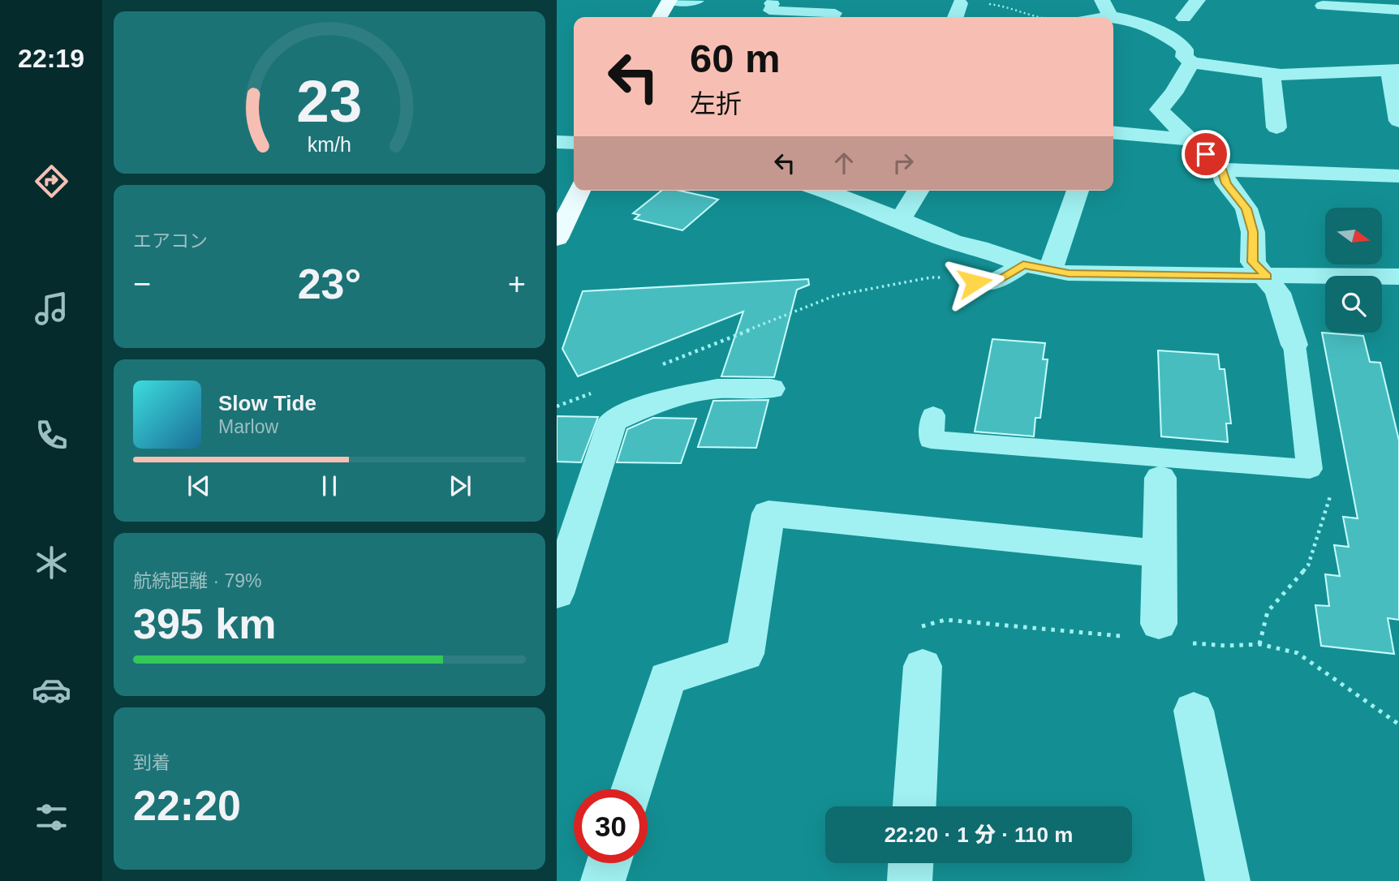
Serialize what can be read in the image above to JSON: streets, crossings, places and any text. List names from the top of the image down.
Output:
{
  "north": "right",
  "page": {
    "tabs": "22:19",
    "turn": ["60 m", "左折"],
    "tile": [
      "エアコン",
      ["航続距離 · 79%", "395 km"],
      ["到着", "22:20"]
    ],
    "heat": ["−", "23°", "+"],
    "song": ["Slow Tide", "Marlow"],
    "limit": "30",
    "trip": "22:20 · 1 分 · 110 m",
    "gauge": ["23", "km/h"]
  }
}
